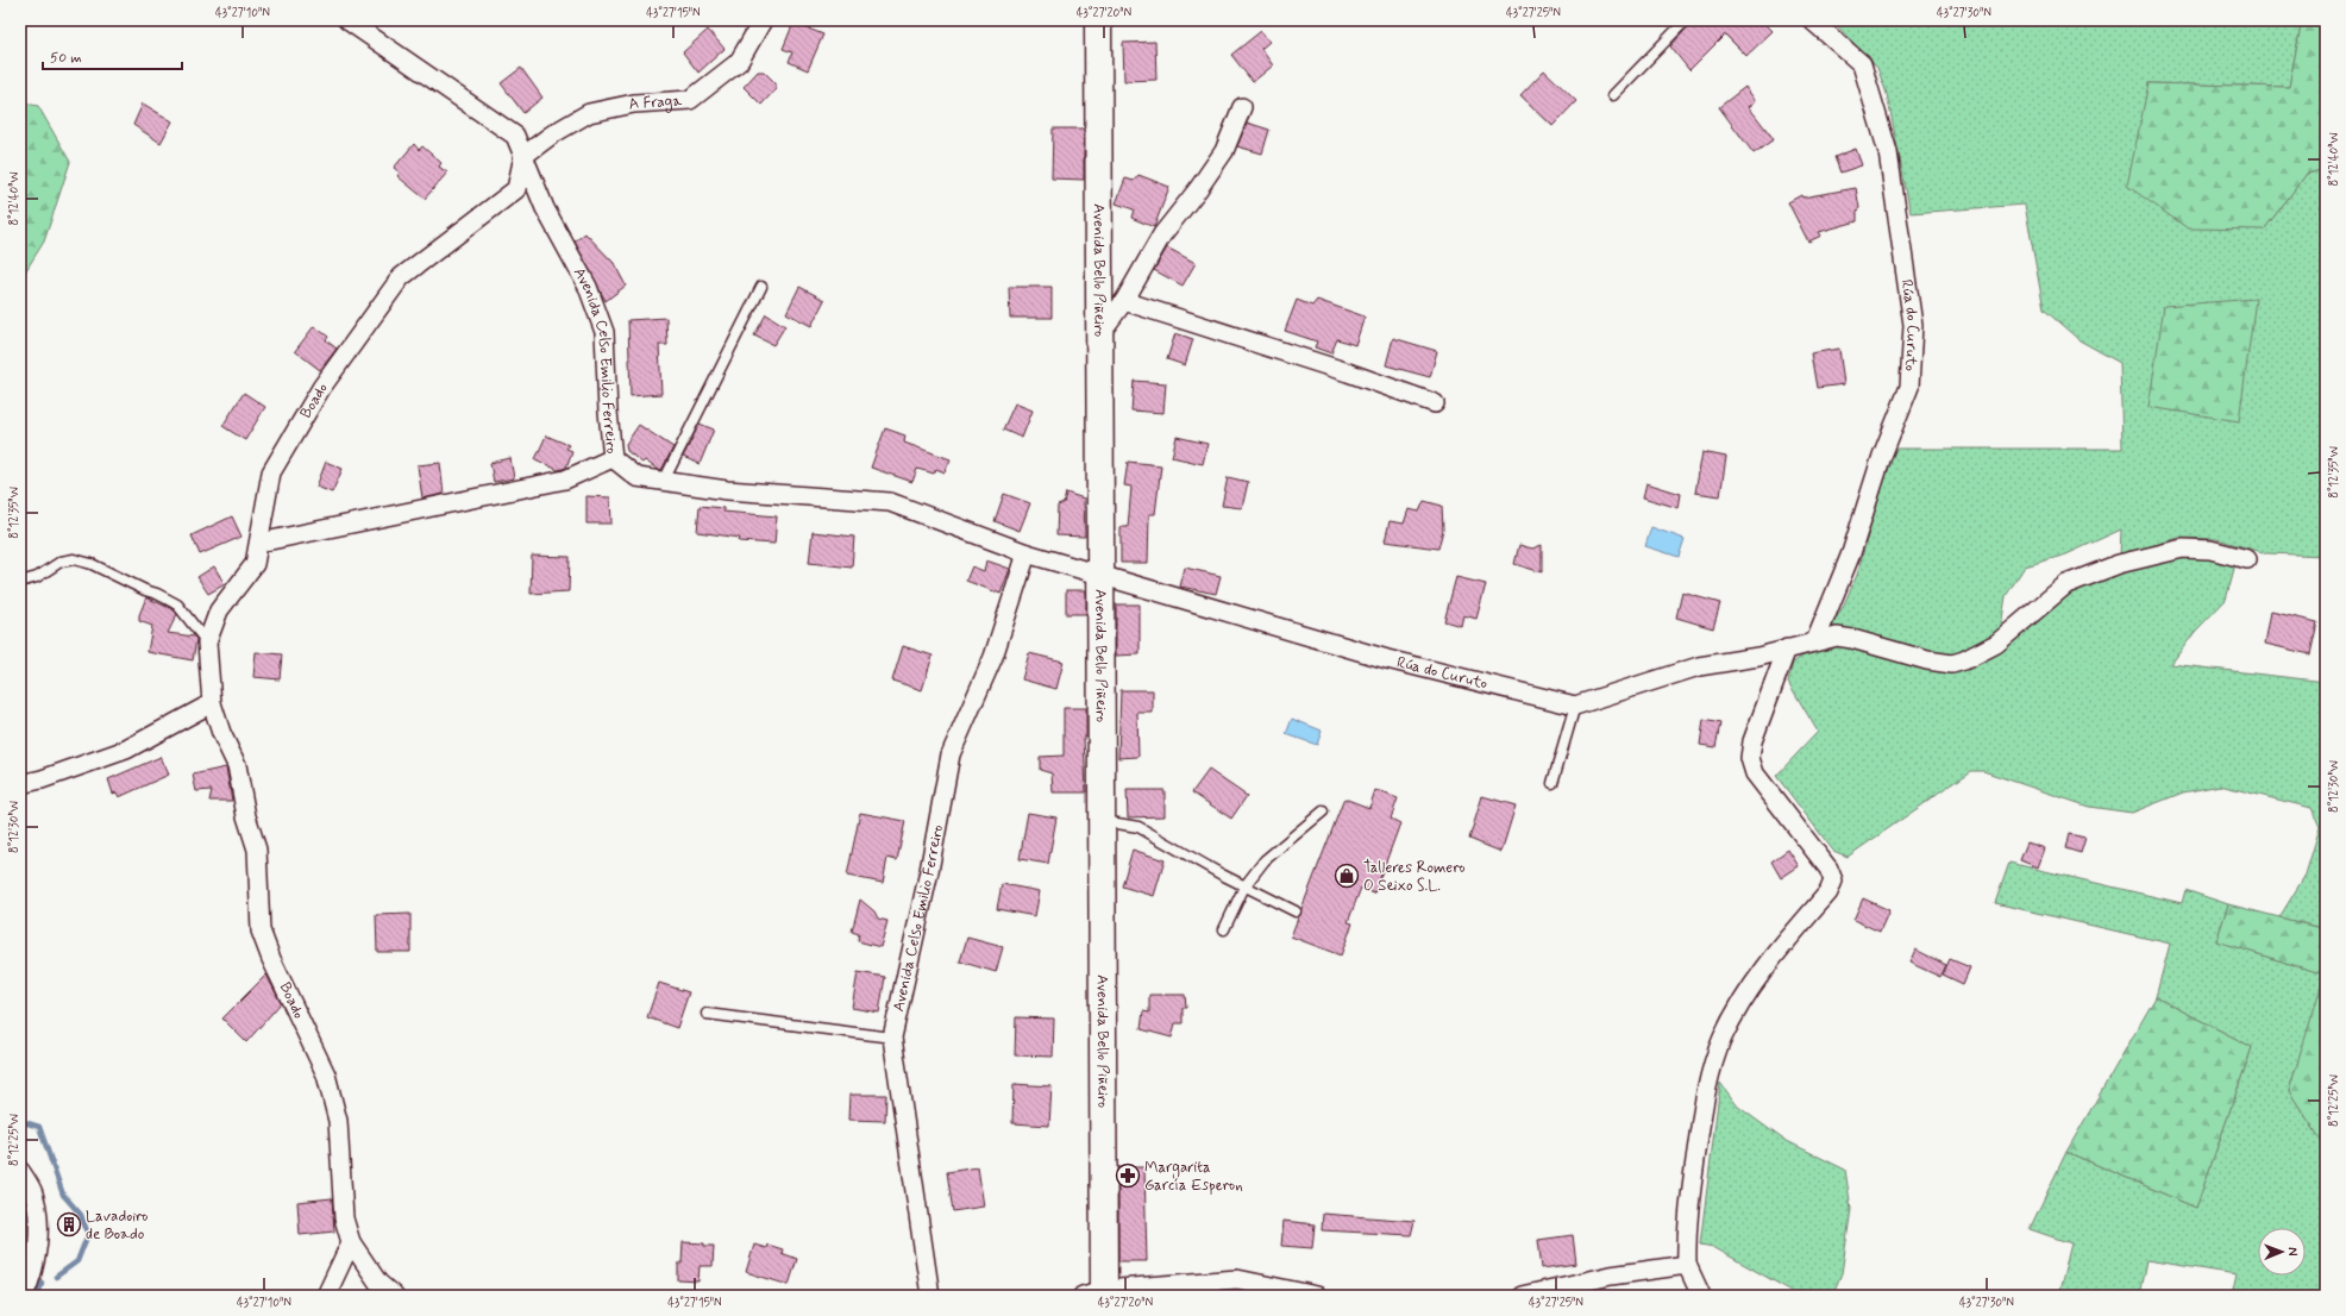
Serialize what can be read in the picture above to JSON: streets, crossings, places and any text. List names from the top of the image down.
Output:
{
  "streets": {
    "street": [
      "A Fraga",
      "Avenida Bello Piñeiro",
      "Rúa do Curuto",
      "Avenida Celso Emilio Ferreiro",
      "Boado"
    ]
  },
  "crossings": [
    ["A Fraga", "Avenida Celso Emilio Ferreiro"],
    ["A Fraga", "Boado"],
    ["Avenida Bello Piñeiro", "Rúa do Curuto"],
    ["Avenida Bello Piñeiro", "Avenida Celso Emilio Ferreiro"],
    ["Rúa do Curuto", "Avenida Celso Emilio Ferreiro"],
    ["Avenida Celso Emilio Ferreiro", "Boado"]
  ],
  "places": {
    "shop": ["Talleres Romero O Seixo S.L."],
    "pharmacy": ["Margarita García Esperon"],
    "building": ["Lavadoiro de Boado"]
  },
  "scale_bar": "50 m",
  "north": "right",
  "coordinates": [
    "43°27'10\"N",
    "43°27'15\"N",
    "43°27'20\"N",
    "43°27'25\"N",
    "43°27'30\"N",
    "8°12'40\"W",
    "8°12'35\"W",
    "8°12'30\"W",
    "8°12'25\"W"
  ]
}
